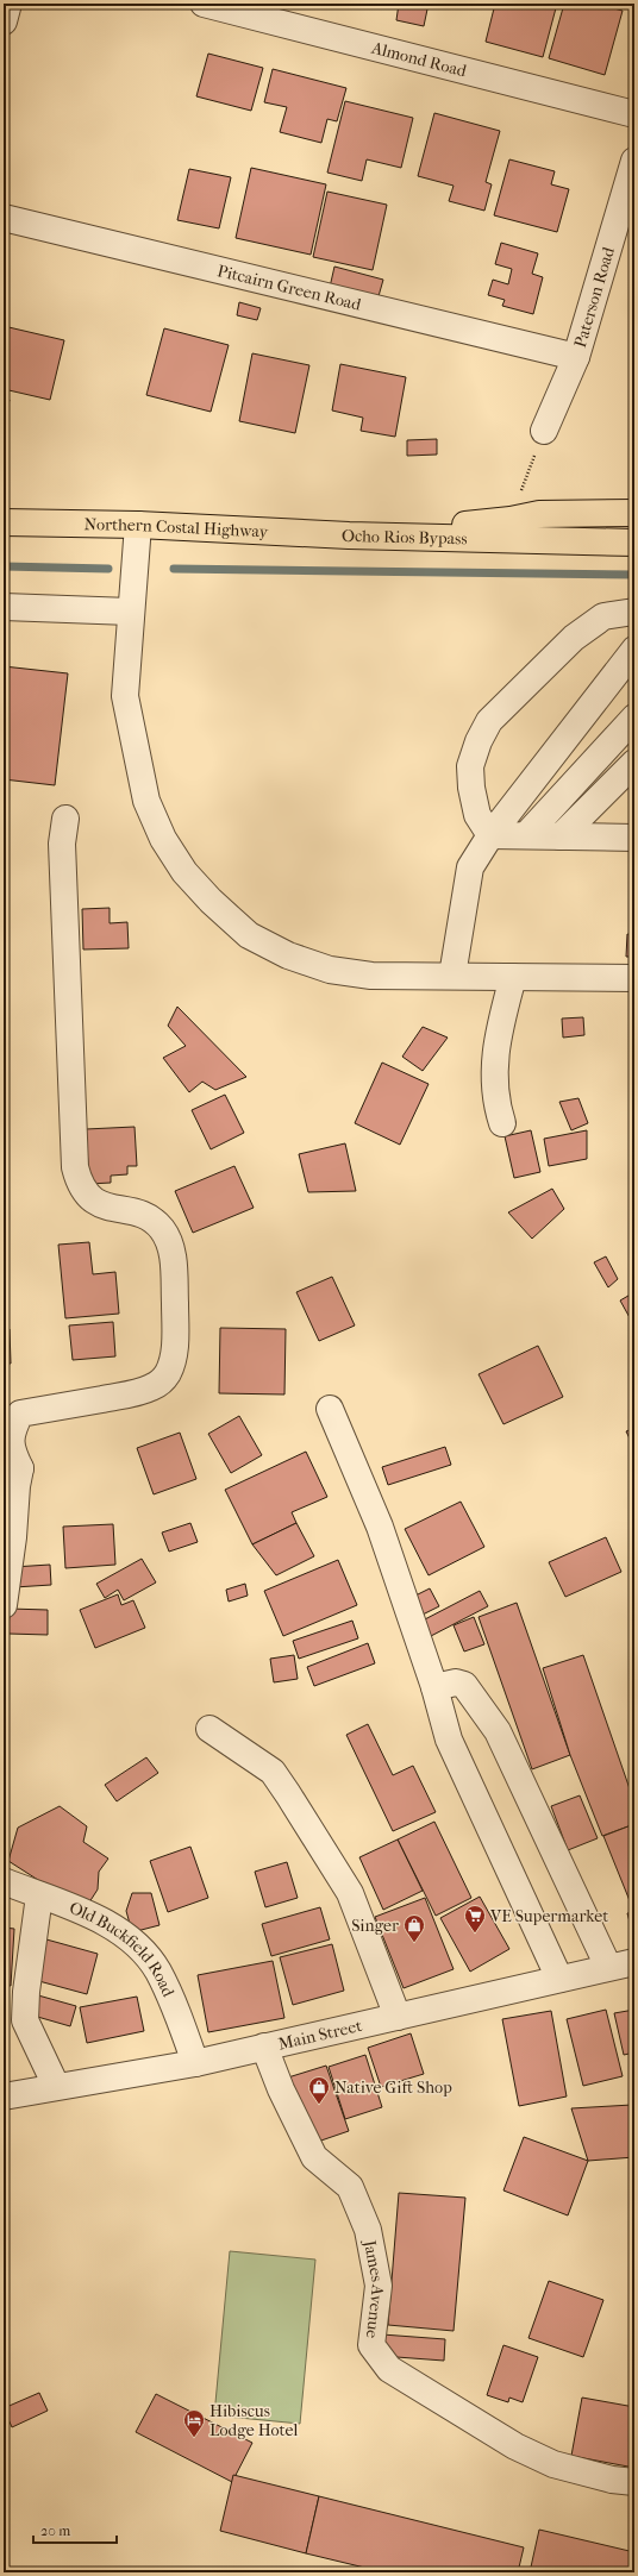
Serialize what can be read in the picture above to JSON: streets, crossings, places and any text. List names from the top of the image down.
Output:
{
  "streets": {
    "main road": ["Northern Costal Highway", "Ocho Rios Bypass"],
    "street": [
      "Almond Road",
      "Pitcairn Green Road",
      "Paterson Road",
      "Old Buckfield Road",
      "Main Street",
      "James Avenue"
    ]
  },
  "crossings": [
    ["Pitcairn Green Road", "Paterson Road"],
    ["Northern Costal Highway", "Ocho Rios Bypass"],
    ["Old Buckfield Road", "Main Street"],
    ["Main Street", "James Avenue"]
  ],
  "places": {
    "supermarket": ["VE Supermarket"],
    "shop": ["Singer", "Native Gift Shop"],
    "hotel": ["Hibiscus Lodge Hotel"]
  },
  "scale_bar": "20 m"
}
